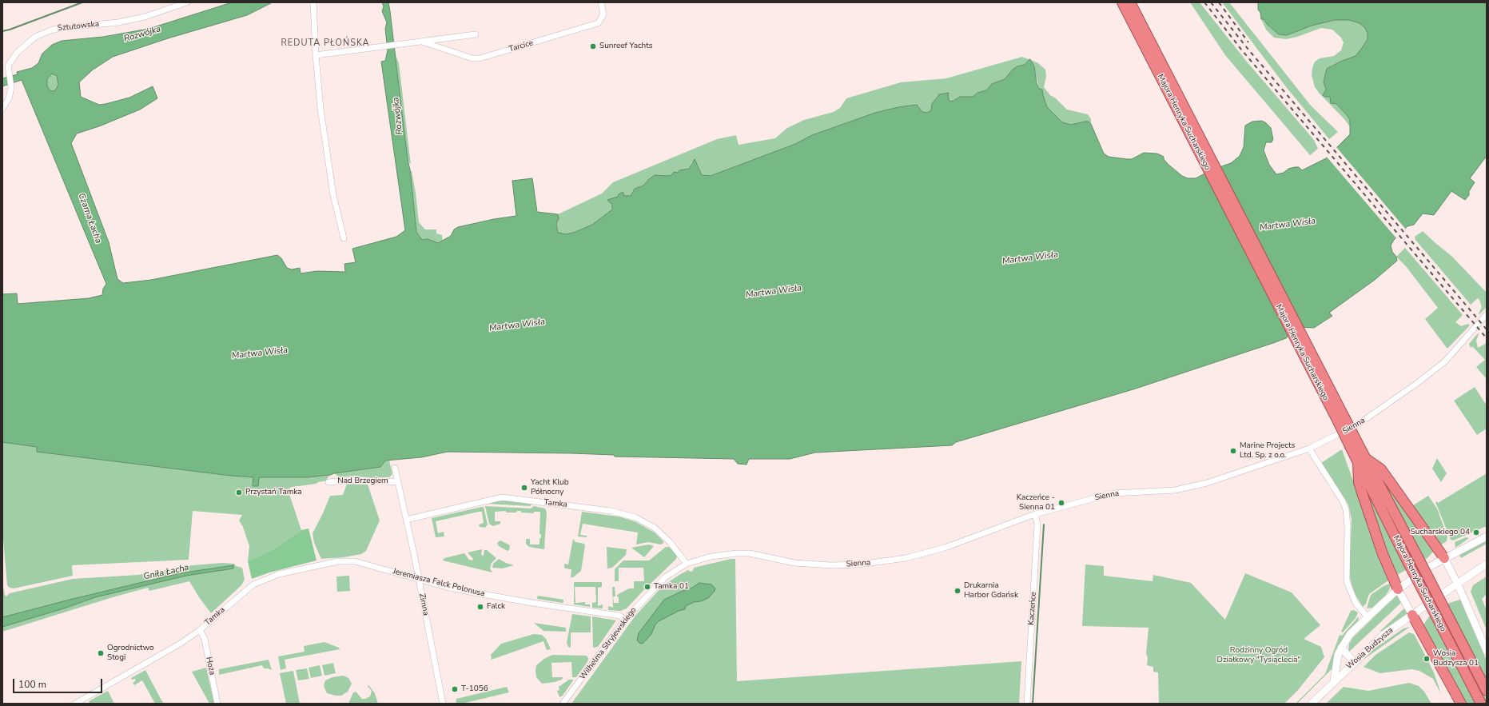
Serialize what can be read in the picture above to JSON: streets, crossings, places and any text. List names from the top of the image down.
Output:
{
  "streets": {
    "highway": ["Majora Henryka Sucharskiego"],
    "street": [
      "Sztutowska",
      "Tarcice",
      "Sienna",
      "Nad Brzegiem",
      "Tamka",
      "Jeremiasza Falck Polonusa",
      "Zimna",
      "Kaczeńce",
      "Wilhelma Stryjewskiego",
      "Wosia Budzysza",
      "Hoża"
    ]
  },
  "crossings": [
    ["Sienna", "Tamka"],
    ["Sienna", "Kaczeńce"],
    ["Sienna", "Wilhelma Stryjewskiego"],
    ["Nad Brzegiem", "Zimna"],
    ["Tamka", "Jeremiasza Falck Polonusa"],
    ["Tamka", "Zimna"],
    ["Tamka", "Wilhelma Stryjewskiego"],
    ["Tamka", "Hoża"],
    ["Jeremiasza Falck Polonusa", "Zimna"],
    ["Jeremiasza Falck Polonusa", "Wilhelma Stryjewskiego"]
  ],
  "districts": ["REDUTA PŁOŃSKA"],
  "water": [
    "Rozwójka",
    "Czarna Łacha",
    "Martwa Wisła",
    "Gniła Łacha"
  ],
  "parks": ["Rodzinny Ogród Działkowy \"Tysiąclecia\""],
  "places": [
    "Sunreef Yachts",
    "Marine Projects Ltd. Sp. z o.o.",
    "Yacht Klub Północny",
    "Przystań Tamka",
    "Kaczeńce - Sienna 01",
    "Sucharskiego 04",
    "Tamka 01",
    "Drukarnia Harbor Gdańsk",
    "Falck",
    "Ogrodnictwo Stogi",
    "Wosia Budzysza 01",
    "T-1056"
  ],
  "scale_bar": "100 m"
}
